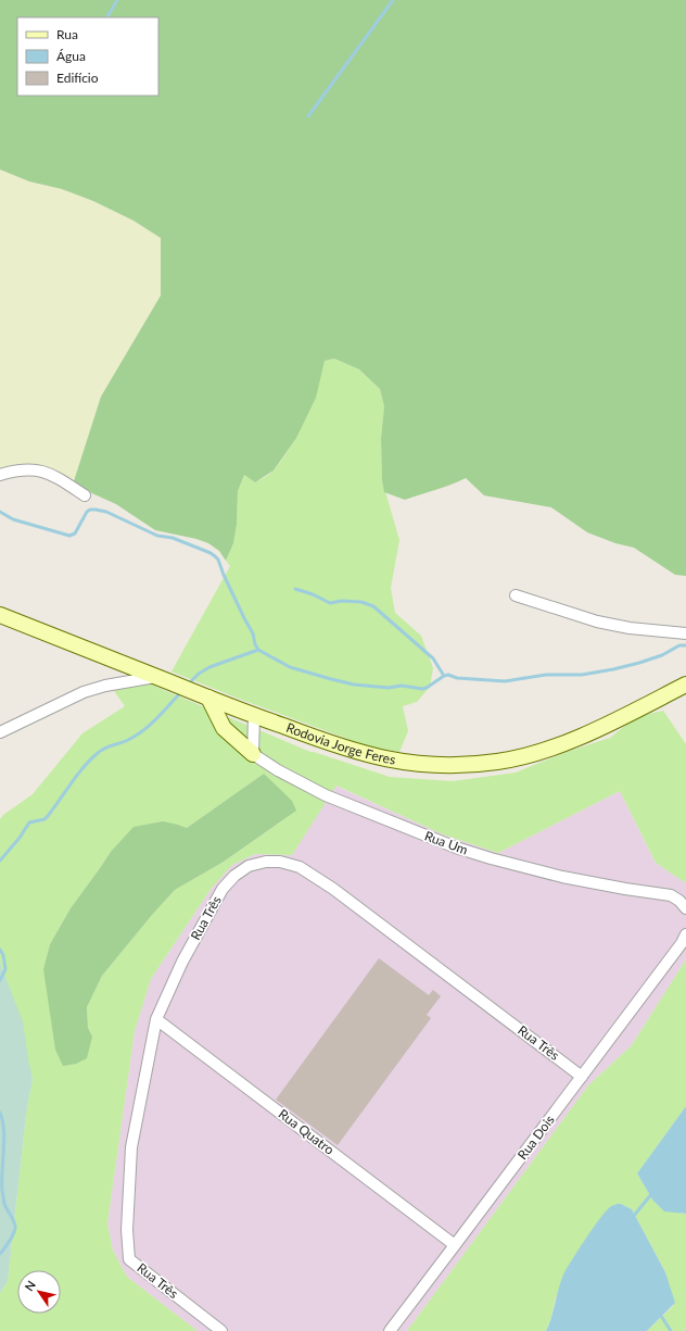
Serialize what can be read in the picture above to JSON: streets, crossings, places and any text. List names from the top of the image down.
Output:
{
  "streets": {
    "main road": ["Rodovia Jorge Feres"],
    "street": [
      "Rua Um",
      "Rua Três",
      "Rua Quatro",
      "Rua Dois"
    ]
  },
  "crossings": [
    ["Rua Três", "Rua Quatro"],
    ["Rua Três", "Rua Dois"],
    ["Rua Quatro", "Rua Dois"]
  ],
  "legend": ["Rua", "Água", "Edifício"],
  "north": "top left"
}
